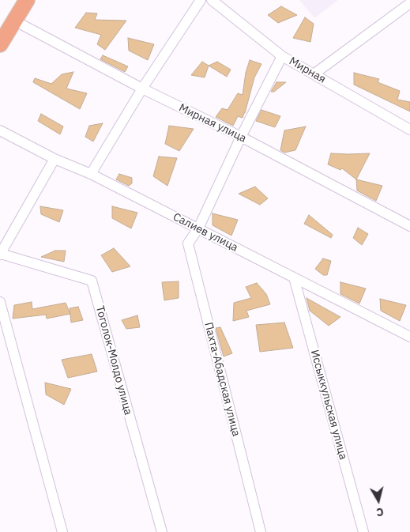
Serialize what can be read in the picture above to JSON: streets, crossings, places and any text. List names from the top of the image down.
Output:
{
  "streets": {
    "street": [
      "Мирная",
      "Мирная улица",
      "Салиев улица",
      "Тоголок-Молдо улица",
      "Пахта-Абадская улица",
      "Иссыккульская улица"
    ]
  },
  "crossings": [
    ["Мирная", "Пахта-Абадская улица"],
    ["Мирная улица", "Пахта-Абадская улица"],
    ["Салиев улица", "Тоголок-Молдо улица"],
    ["Салиев улица", "Пахта-Абадская улица"],
    ["Салиев улица", "Иссыккульская улица"]
  ],
  "north": "bottom"
}
